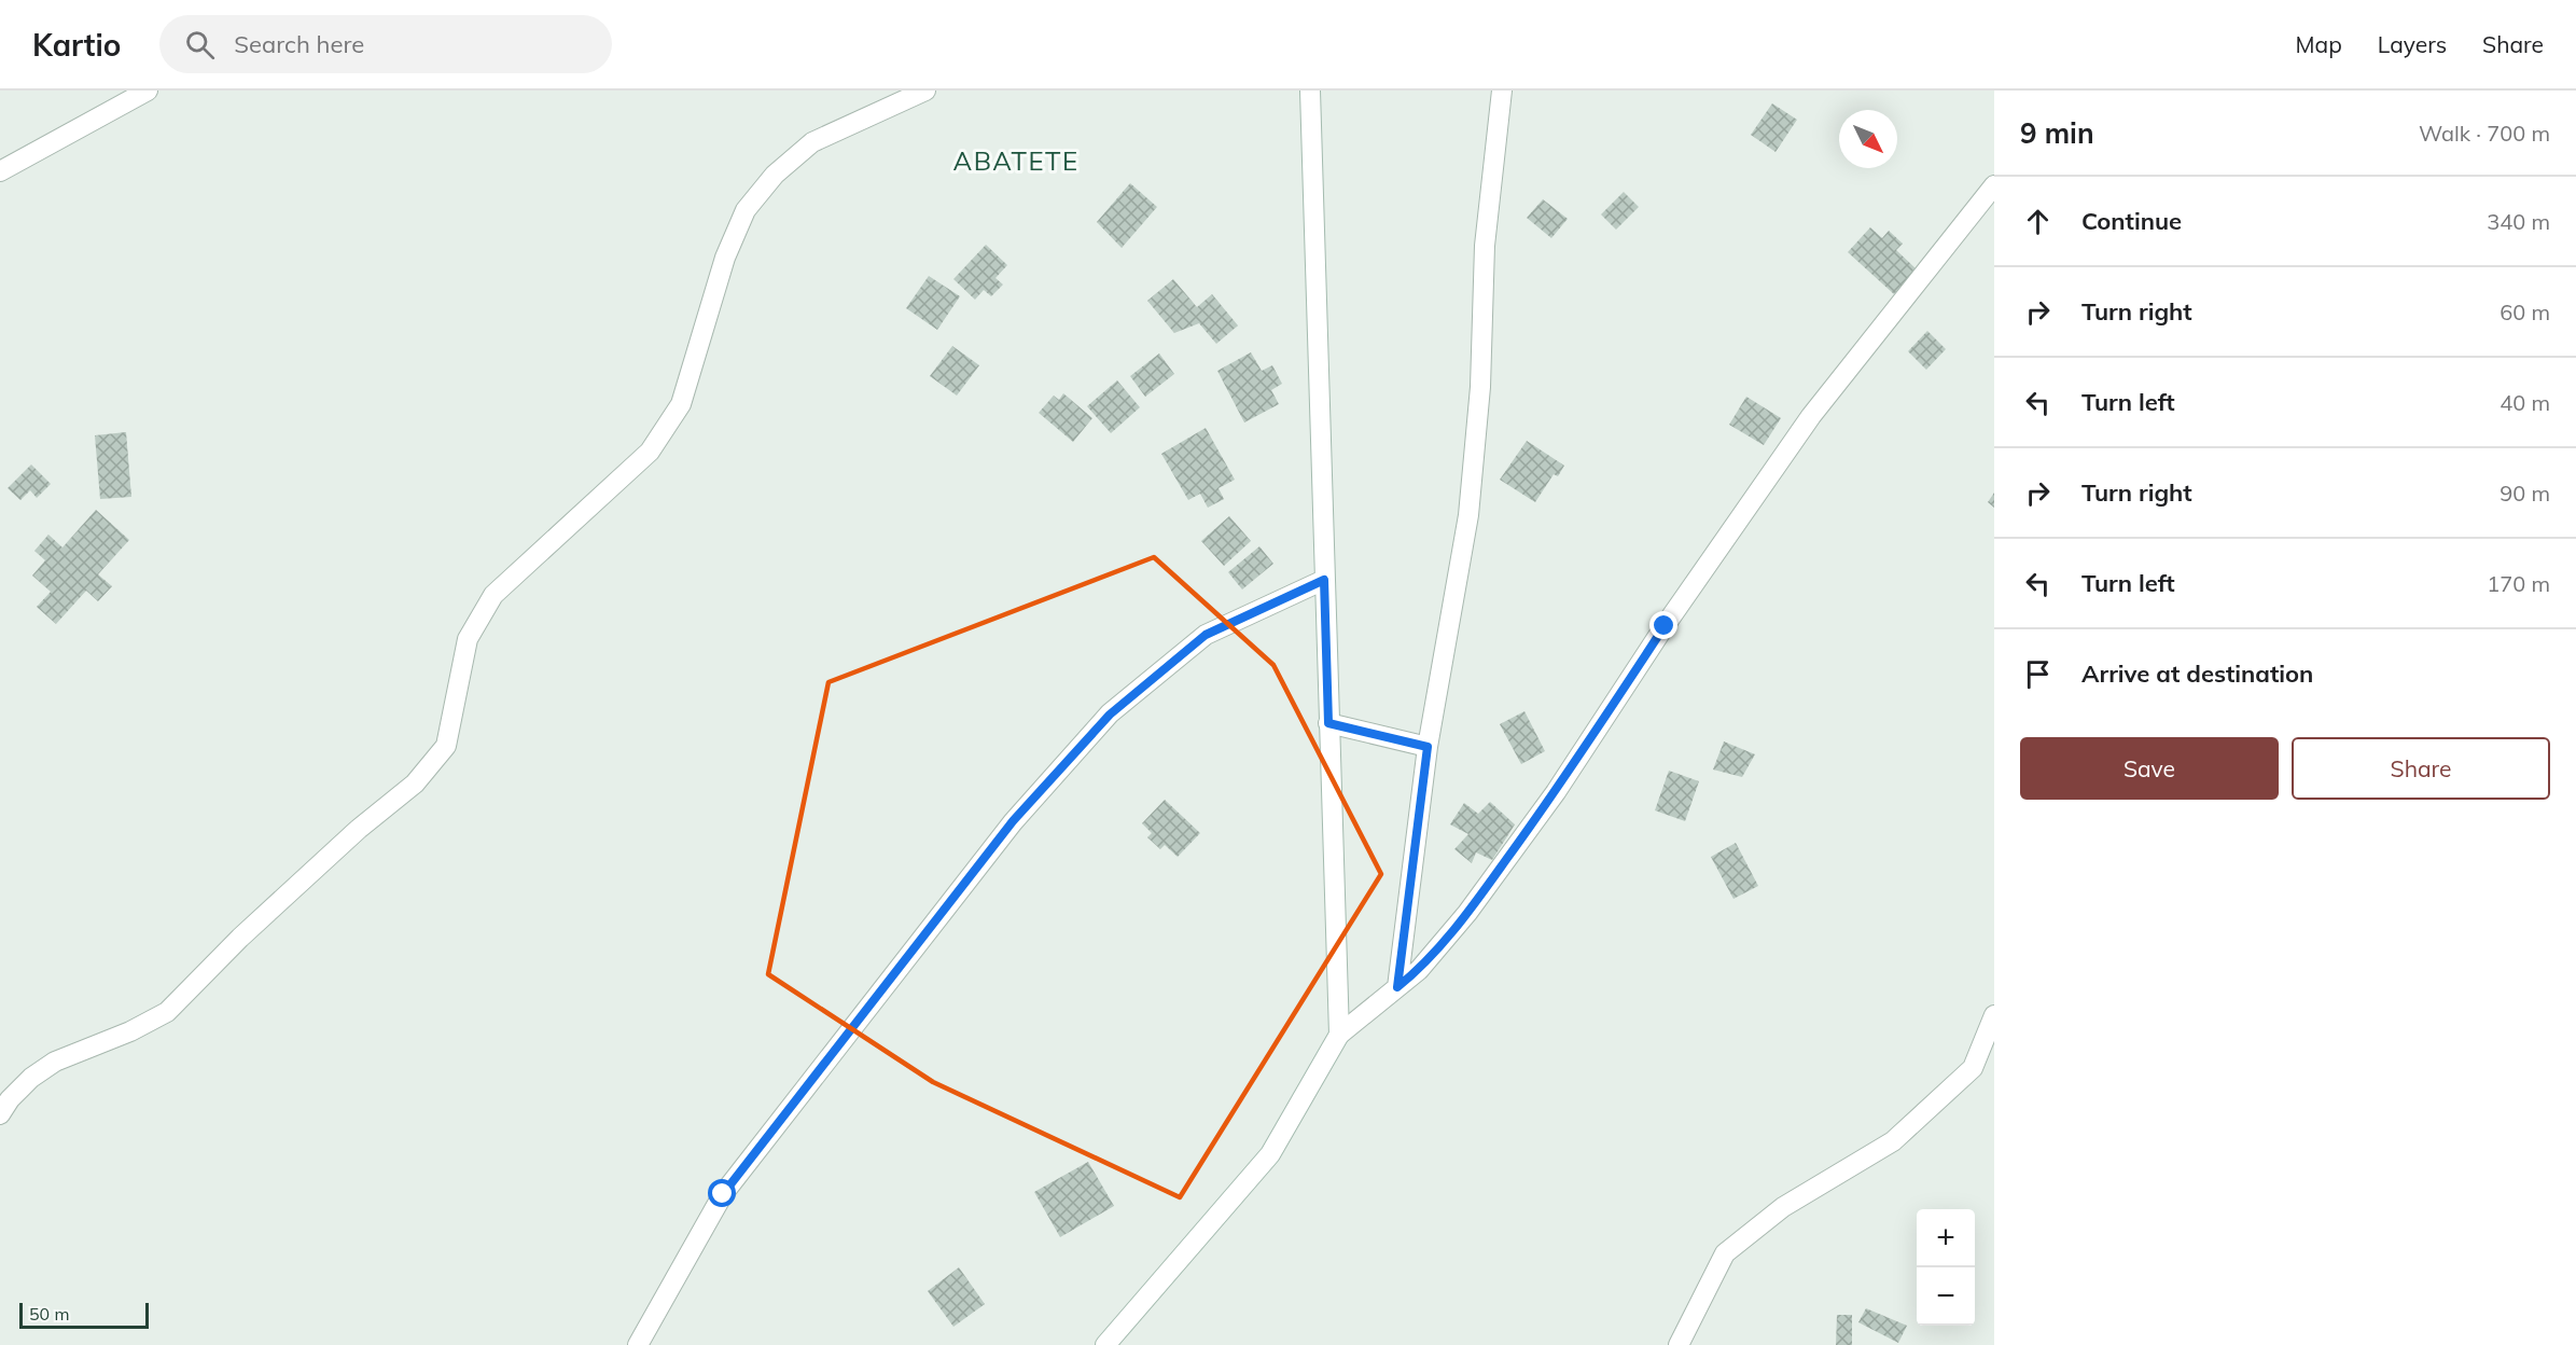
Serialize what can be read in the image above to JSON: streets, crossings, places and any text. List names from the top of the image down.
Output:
{
  "districts": ["ABATETE"],
  "scale_bar": "50 m",
  "north": "bottom right",
  "page": {
    "header": "Kartio",
    "search": "Search here",
    "nav": ["Map", "Layers", "Share"],
    "heading": ["9 min", "Walk · 700 m"],
    "list": [
      ["Continue", "340 m"],
      ["Turn right", "60 m"],
      ["Turn left", "40 m"],
      ["Turn right", "90 m"],
      ["Turn left", "170 m"],
      "Arrive at destination"
    ],
    "buttons": ["Save", "Share"],
    "map_buttons": ["+", "−"],
    "scale": "50 m"
  }
}
